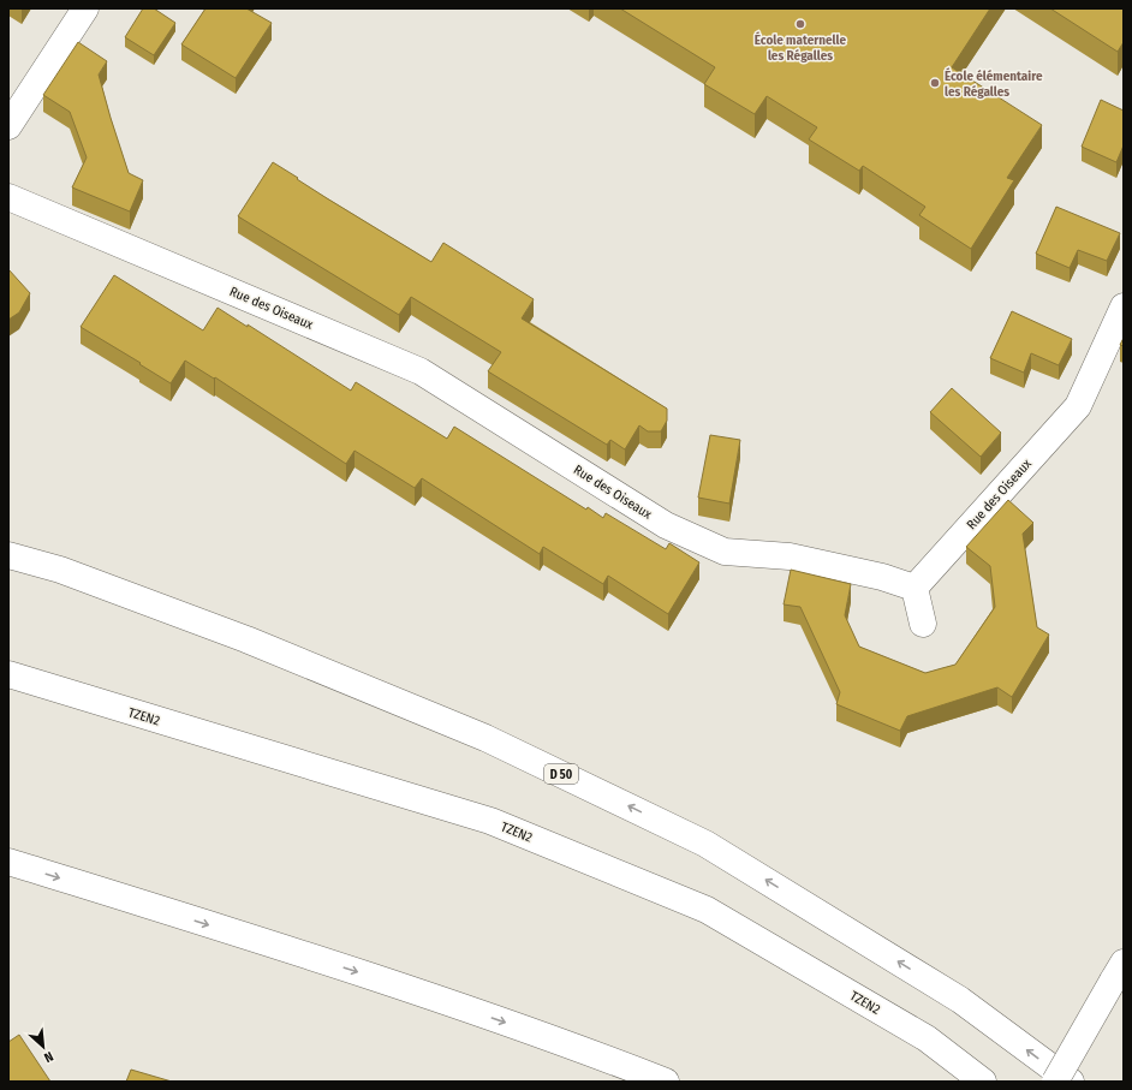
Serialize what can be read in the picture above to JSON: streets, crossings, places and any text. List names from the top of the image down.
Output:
{
  "streets": {
    "main road": ["Rue des Oiseaux", "TZEN2", "D 50"]
  },
  "places": ["École maternelle les Régalles", "École élémentaire les Régalles"],
  "north": "bottom right"
}
